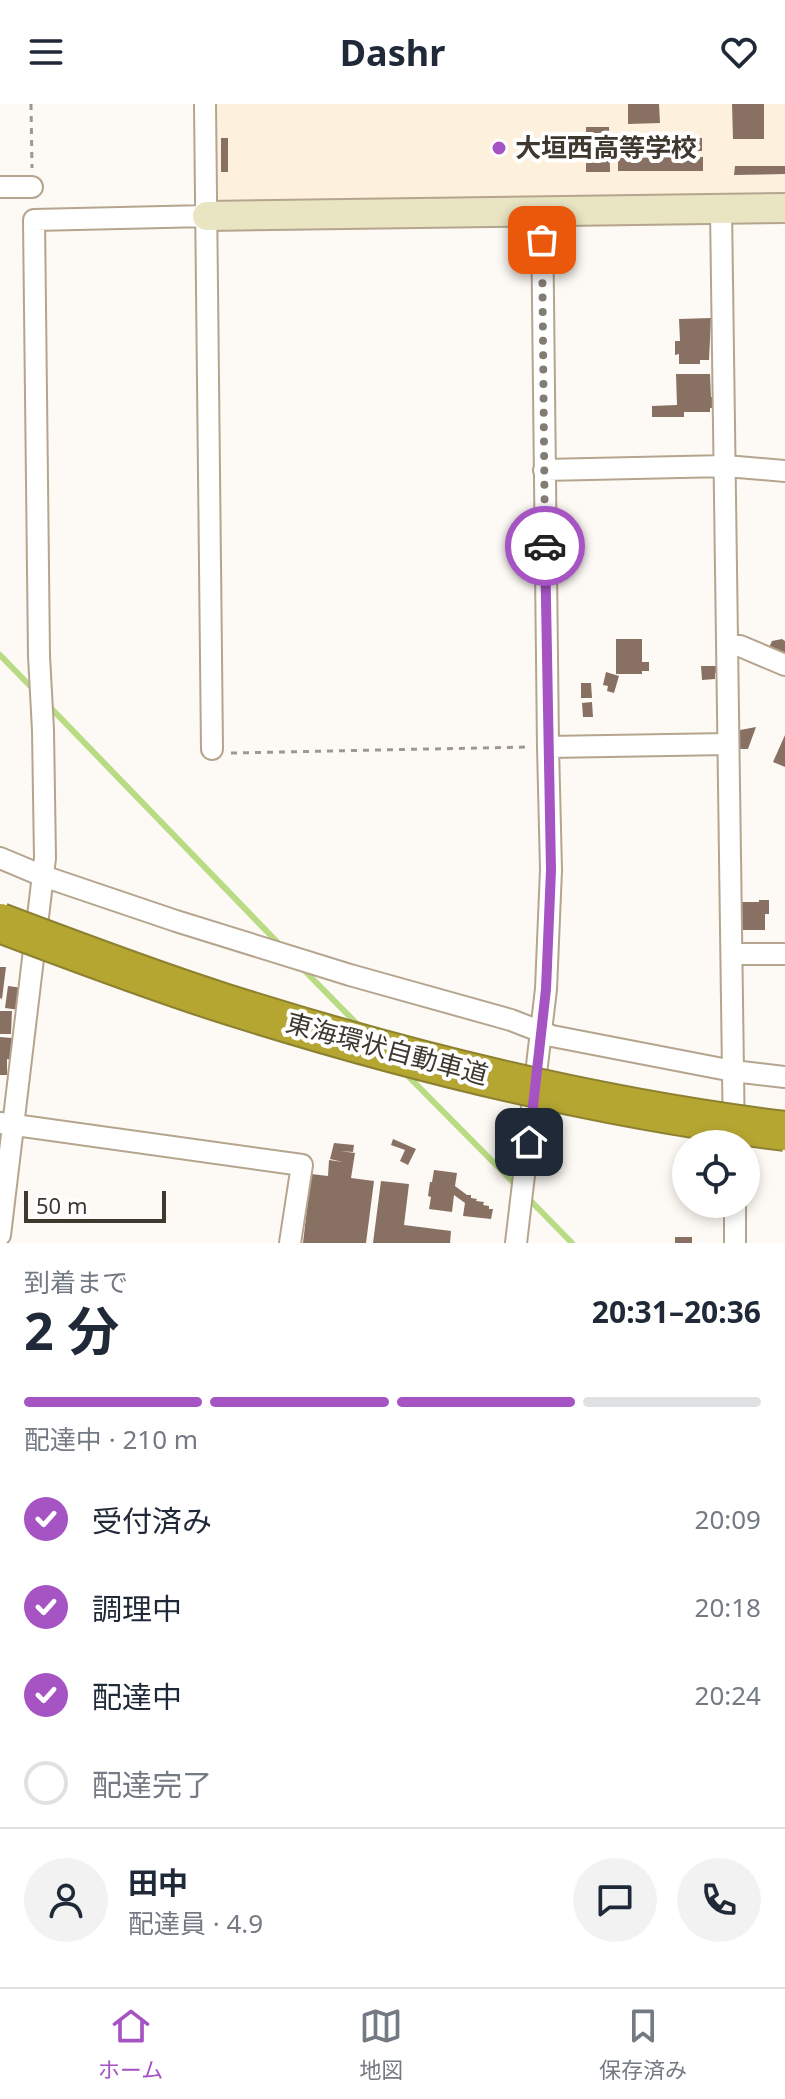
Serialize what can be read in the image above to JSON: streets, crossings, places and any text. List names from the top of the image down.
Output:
{
  "streets": {
    "highway": ["東海環状自動車道"]
  },
  "places": ["大垣西高等学校"],
  "scale_bar": "50 m",
  "page": {
    "header": "Dashr",
    "scale": "50 m",
    "heading": ["2 分", "到着まで", "20:31–20:36"],
    "panel": ["田中", "配達員 · 4.9"],
    "bar": "配達中 · 210 m",
    "list": [
      ["受付済み", "20:09"],
      ["調理中", "20:18"],
      ["配達中", "20:24"],
      "配達完了"
    ],
    "tabs": ["ホーム", "地図", "保存済み"]
  }
}
